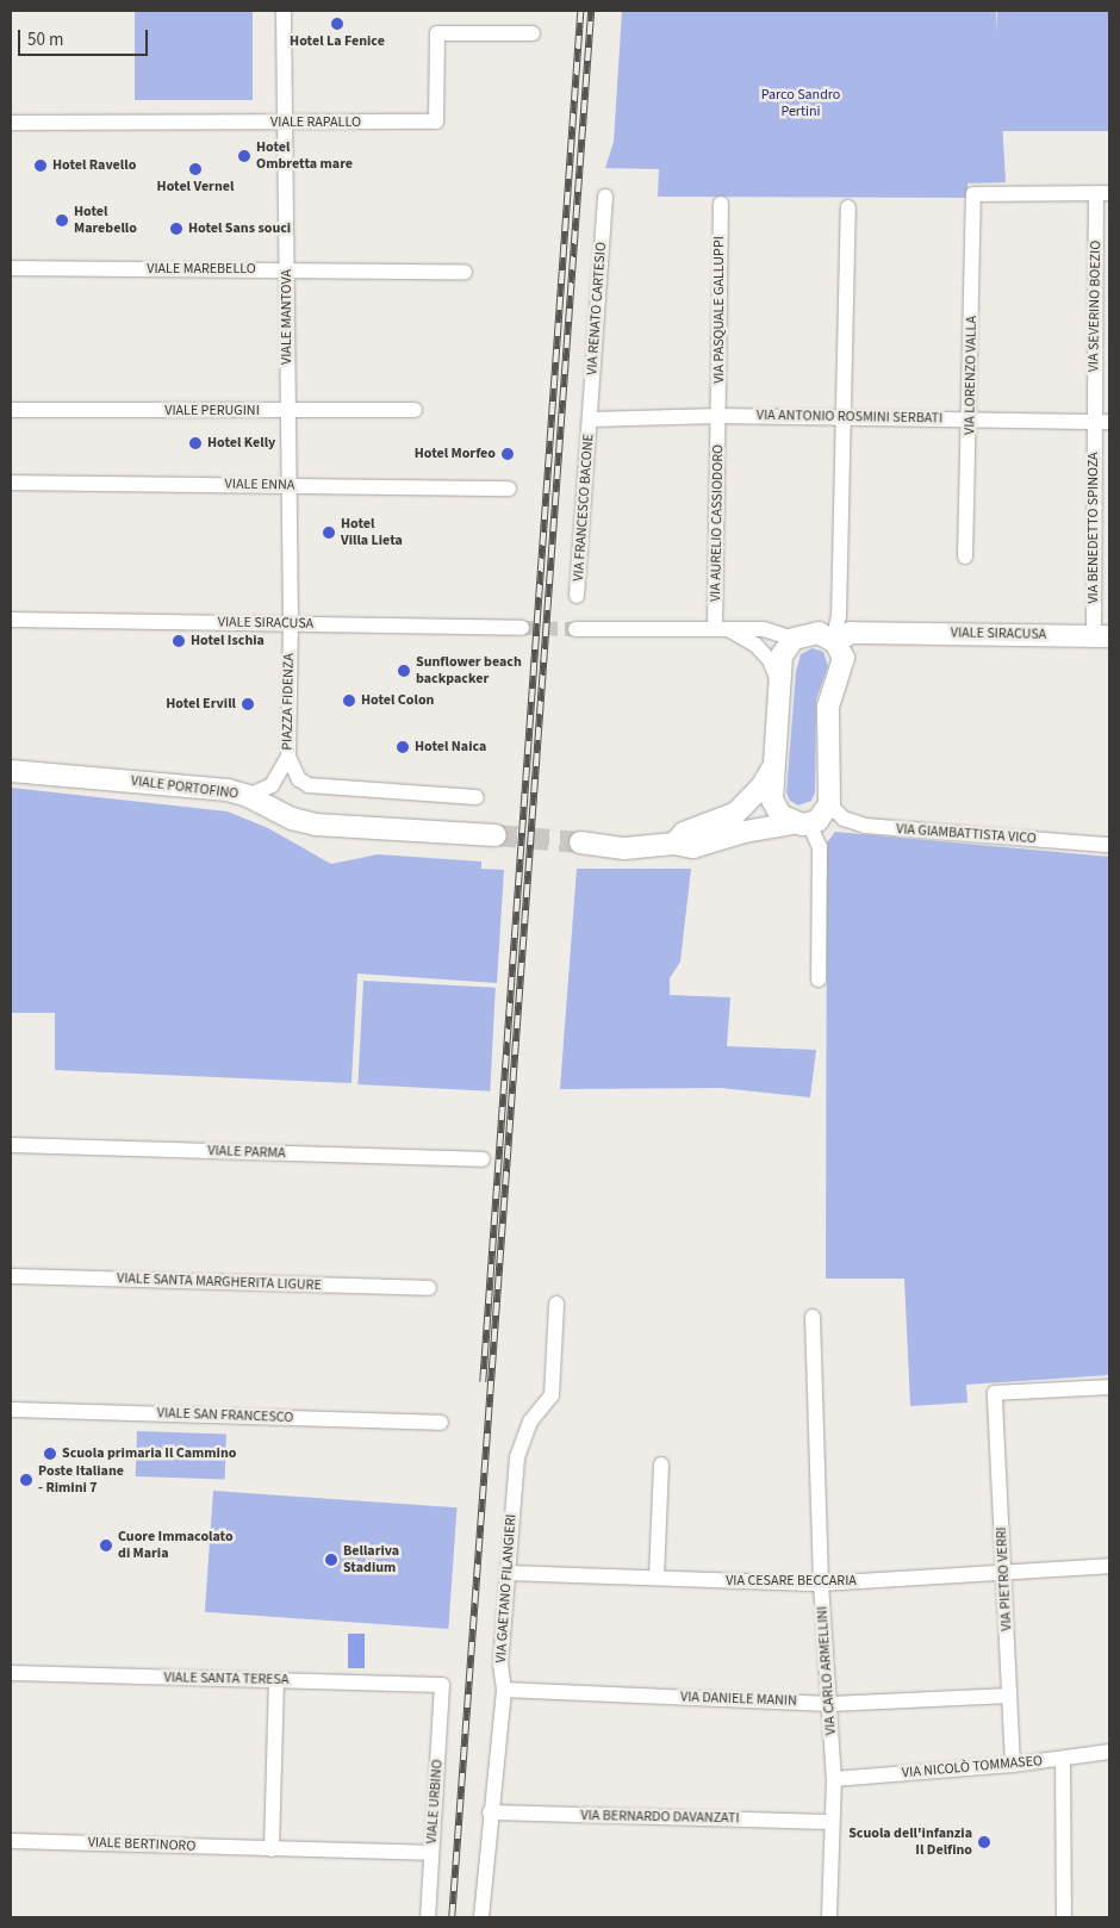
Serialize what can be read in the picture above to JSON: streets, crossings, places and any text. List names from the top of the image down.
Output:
{
  "streets": {
    "street": [
      "VIALE RAPALLO",
      "VIALE MAREBELLO",
      "VIA SEVERINO BOEZIO",
      "VIA RENATO CARTESIO",
      "VIA PASQUALE GALLUPPI",
      "VIALE MANTOVA",
      "VIA LORENZO VALLA",
      "VIALE PERUGINI",
      "VIA ANTONIO ROSMINI SERBATI",
      "VIALE ENNA",
      "VIA FRANCESCO BACONE",
      "VIA AURELIO CASSIODORO",
      "VIA BENEDETTO SPINOZA",
      "VIALE SIRACUSA",
      "PIAZZA FIDENZA",
      "VIALE PORTOFINO",
      "VIA GIAMBATTISTA VICO",
      "VIALE PARMA",
      "VIALE SANTA MARGHERITA LIGURE",
      "VIALE SAN FRANCESCO",
      "VIA PIETRO VERRI",
      "VIA CESARE BECCARIA",
      "VIA GAETANO FILANGIERI",
      "VIA CARLO ARMELLINI",
      "VIALE SANTA TERESA",
      "VIA DANIELE MANIN",
      "VIA NICOLÒ TOMMASEO",
      "VIALE URBINO",
      "VIA BERNARDO DAVANZATI",
      "VIALE BERTINORO"
    ]
  },
  "crossings": [
    ["VIALE RAPALLO", "VIALE MANTOVA"],
    ["VIALE MAREBELLO", "VIALE MANTOVA"],
    ["VIA SEVERINO BOEZIO", "VIA LORENZO VALLA"],
    ["VIA SEVERINO BOEZIO", "VIA ANTONIO ROSMINI SERBATI"],
    ["VIA SEVERINO BOEZIO", "VIA BENEDETTO SPINOZA"],
    ["VIA RENATO CARTESIO", "VIA ANTONIO ROSMINI SERBATI"],
    ["VIA RENATO CARTESIO", "VIA FRANCESCO BACONE"],
    ["VIA PASQUALE GALLUPPI", "VIA ANTONIO ROSMINI SERBATI"],
    ["VIA PASQUALE GALLUPPI", "VIA AURELIO CASSIODORO"],
    ["VIALE MANTOVA", "VIALE PERUGINI"],
    ["VIALE MANTOVA", "VIALE ENNA"],
    ["VIALE MANTOVA", "VIALE SIRACUSA"],
    ["VIALE MANTOVA", "PIAZZA FIDENZA"],
    ["VIA LORENZO VALLA", "VIA ANTONIO ROSMINI SERBATI"],
    ["VIA ANTONIO ROSMINI SERBATI", "VIA FRANCESCO BACONE"],
    ["VIA ANTONIO ROSMINI SERBATI", "VIA AURELIO CASSIODORO"],
    ["VIA ANTONIO ROSMINI SERBATI", "VIA BENEDETTO SPINOZA"],
    ["VIA BENEDETTO SPINOZA", "VIALE SIRACUSA"],
    ["VIALE SIRACUSA", "PIAZZA FIDENZA"],
    ["PIAZZA FIDENZA", "VIALE PORTOFINO"],
    ["VIA PIETRO VERRI", "VIA CESARE BECCARIA"],
    ["VIA PIETRO VERRI", "VIA DANIELE MANIN"],
    ["VIA PIETRO VERRI", "VIA NICOLÒ TOMMASEO"],
    ["VIA CESARE BECCARIA", "VIA GAETANO FILANGIERI"],
    ["VIA CESARE BECCARIA", "VIA CARLO ARMELLINI"],
    ["VIA GAETANO FILANGIERI", "VIA DANIELE MANIN"],
    ["VIA GAETANO FILANGIERI", "VIA BERNARDO DAVANZATI"],
    ["VIA CARLO ARMELLINI", "VIA DANIELE MANIN"],
    ["VIA CARLO ARMELLINI", "VIA NICOLÒ TOMMASEO"],
    ["VIA CARLO ARMELLINI", "VIA BERNARDO DAVANZATI"],
    ["VIALE SANTA TERESA", "VIALE URBINO"],
    ["VIALE URBINO", "VIALE BERTINORO"]
  ],
  "parks": ["Parco Sandro Pertini"],
  "places": [
    "Hotel La Fenice",
    "Hotel Ombretta mare",
    "Hotel Ravello",
    "Hotel Vernel",
    "Hotel Marebello",
    "Hotel Sans souci",
    "Hotel Kelly",
    "Hotel Morfeo",
    "Hotel Villa Lieta",
    "Hotel Ischia",
    "Sunflower beach backpacker",
    "Hotel Colon",
    "Hotel Ervill",
    "Hotel Naica",
    "Scuola primaria Il Cammino",
    "Poste Italiane - Rimini 7",
    "Cuore Immacolato di Maria",
    "Bellariva Stadium",
    "Scuola dell'infanzia Il Delfino"
  ],
  "scale_bar": "50 m"
}
